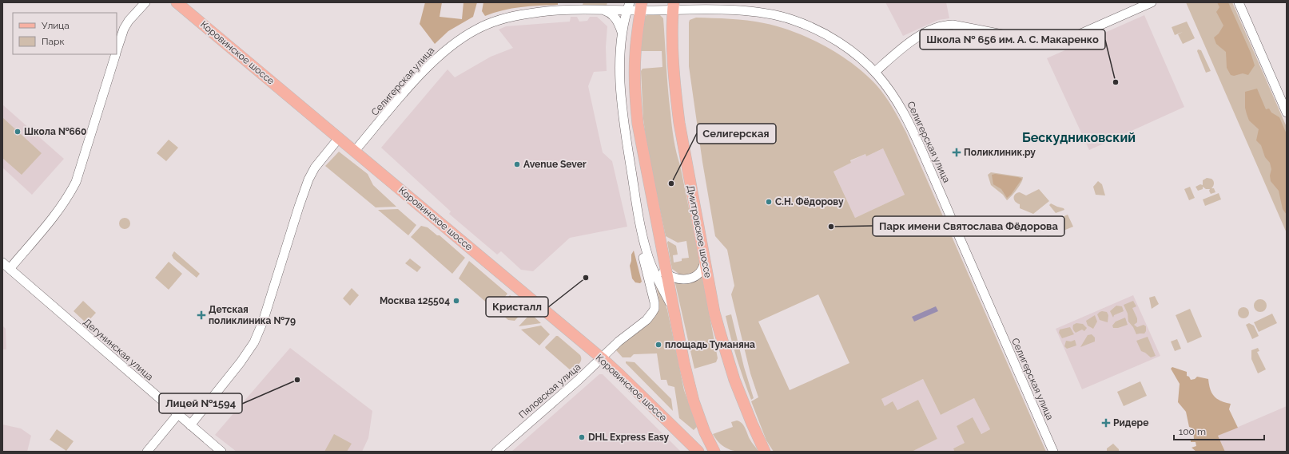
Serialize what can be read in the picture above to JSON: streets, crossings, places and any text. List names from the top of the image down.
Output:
{
  "streets": {
    "main road": ["Коровинское шоссе", "Дмитровское шоссе"],
    "street": ["Селигерская улица", "Дегунинская улица", "Пяловская улица"]
  },
  "crossings": [
    ["Коровинское шоссе", "Селигерская улица"],
    ["Коровинское шоссе", "Пяловская улица"],
    ["Селигерская улица", "Дмитровское шоссе"]
  ],
  "districts": ["Бескудниковский"],
  "places": {
    "other": [
      "Школа № 656 им. А. С. Макаренко",
      "Школа №660",
      "Avenue Sever",
      "Селигерская",
      "С.Н. Фёдорову",
      "Парк имени Святослава Фёдорова",
      "Кристалл",
      "Москва 125504",
      "площадь Туманяна",
      "Лицей №1594",
      "DHL Express Easy"
    ],
    "health": ["Поликлиник.ру", "Детская поликлиника №79", "Ридере"]
  },
  "legend": ["Улица", "Парк"],
  "scale_bar": "100 m"
}
